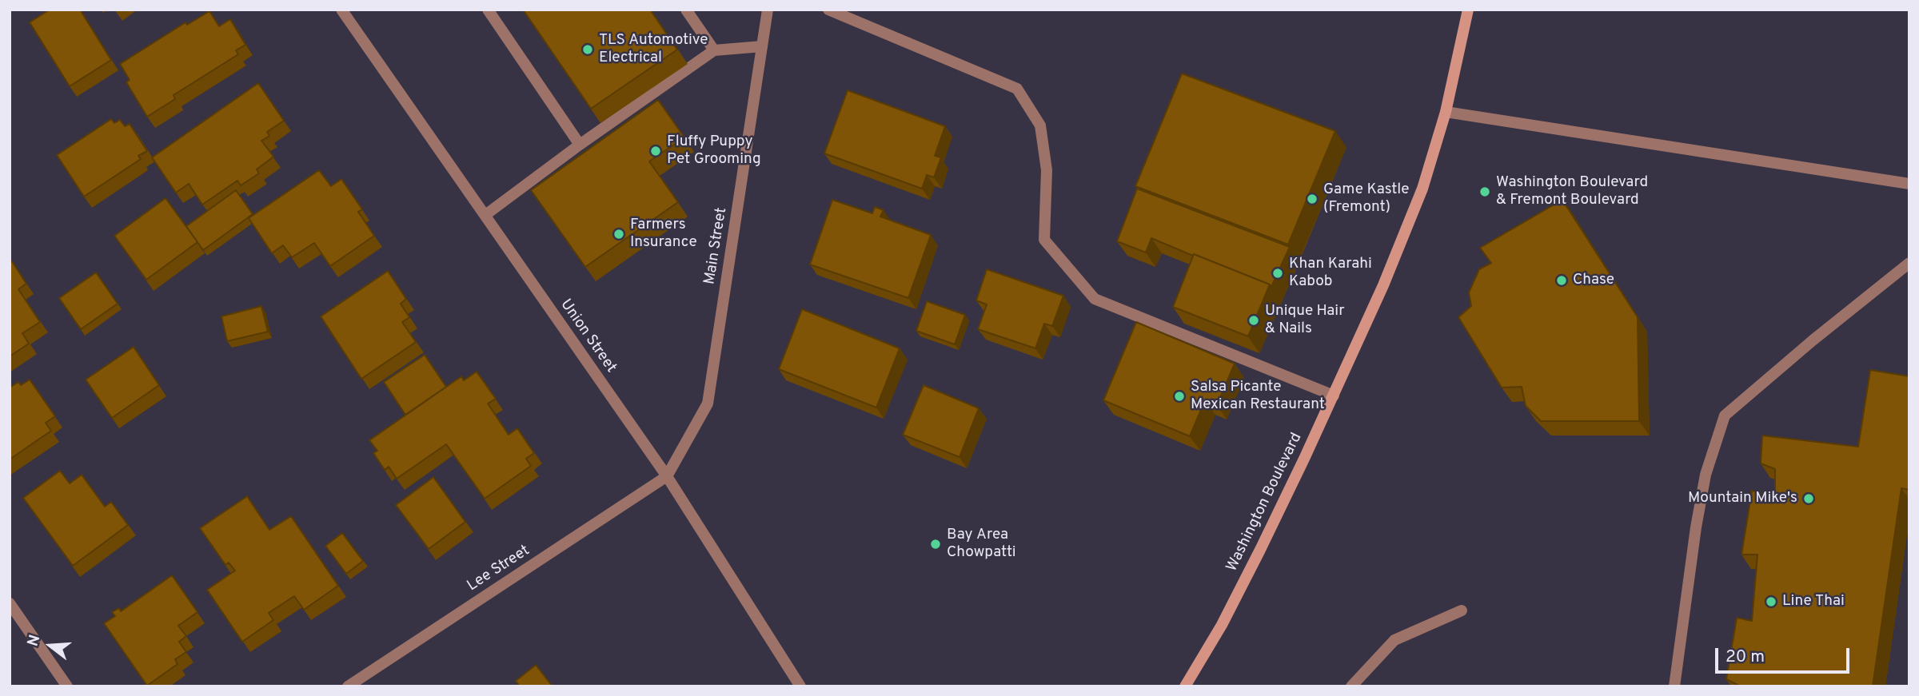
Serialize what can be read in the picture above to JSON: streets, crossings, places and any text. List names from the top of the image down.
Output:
{
  "streets": {
    "main road": ["Washington Boulevard"],
    "street": ["Main Street", "Union Street", "Lee Street"]
  },
  "crossings": [
    ["Main Street", "Union Street"],
    ["Main Street", "Lee Street"],
    ["Union Street", "Lee Street"]
  ],
  "places": [
    "TLS Automotive Electrical",
    "Fluffy Puppy Pet Grooming",
    "Washington Boulevard & Fremont Boulevard",
    "Game Kastle (Fremont)",
    "Farmers Insurance",
    "Khan Karahi Kabob",
    "Chase",
    "Unique Hair & Nails",
    "Salsa Picante Mexican Restaurant",
    "Mountain Mike's",
    "Bay Area Chowpatti",
    "Line Thai"
  ],
  "scale_bar": "20 m",
  "north": "left"
}
